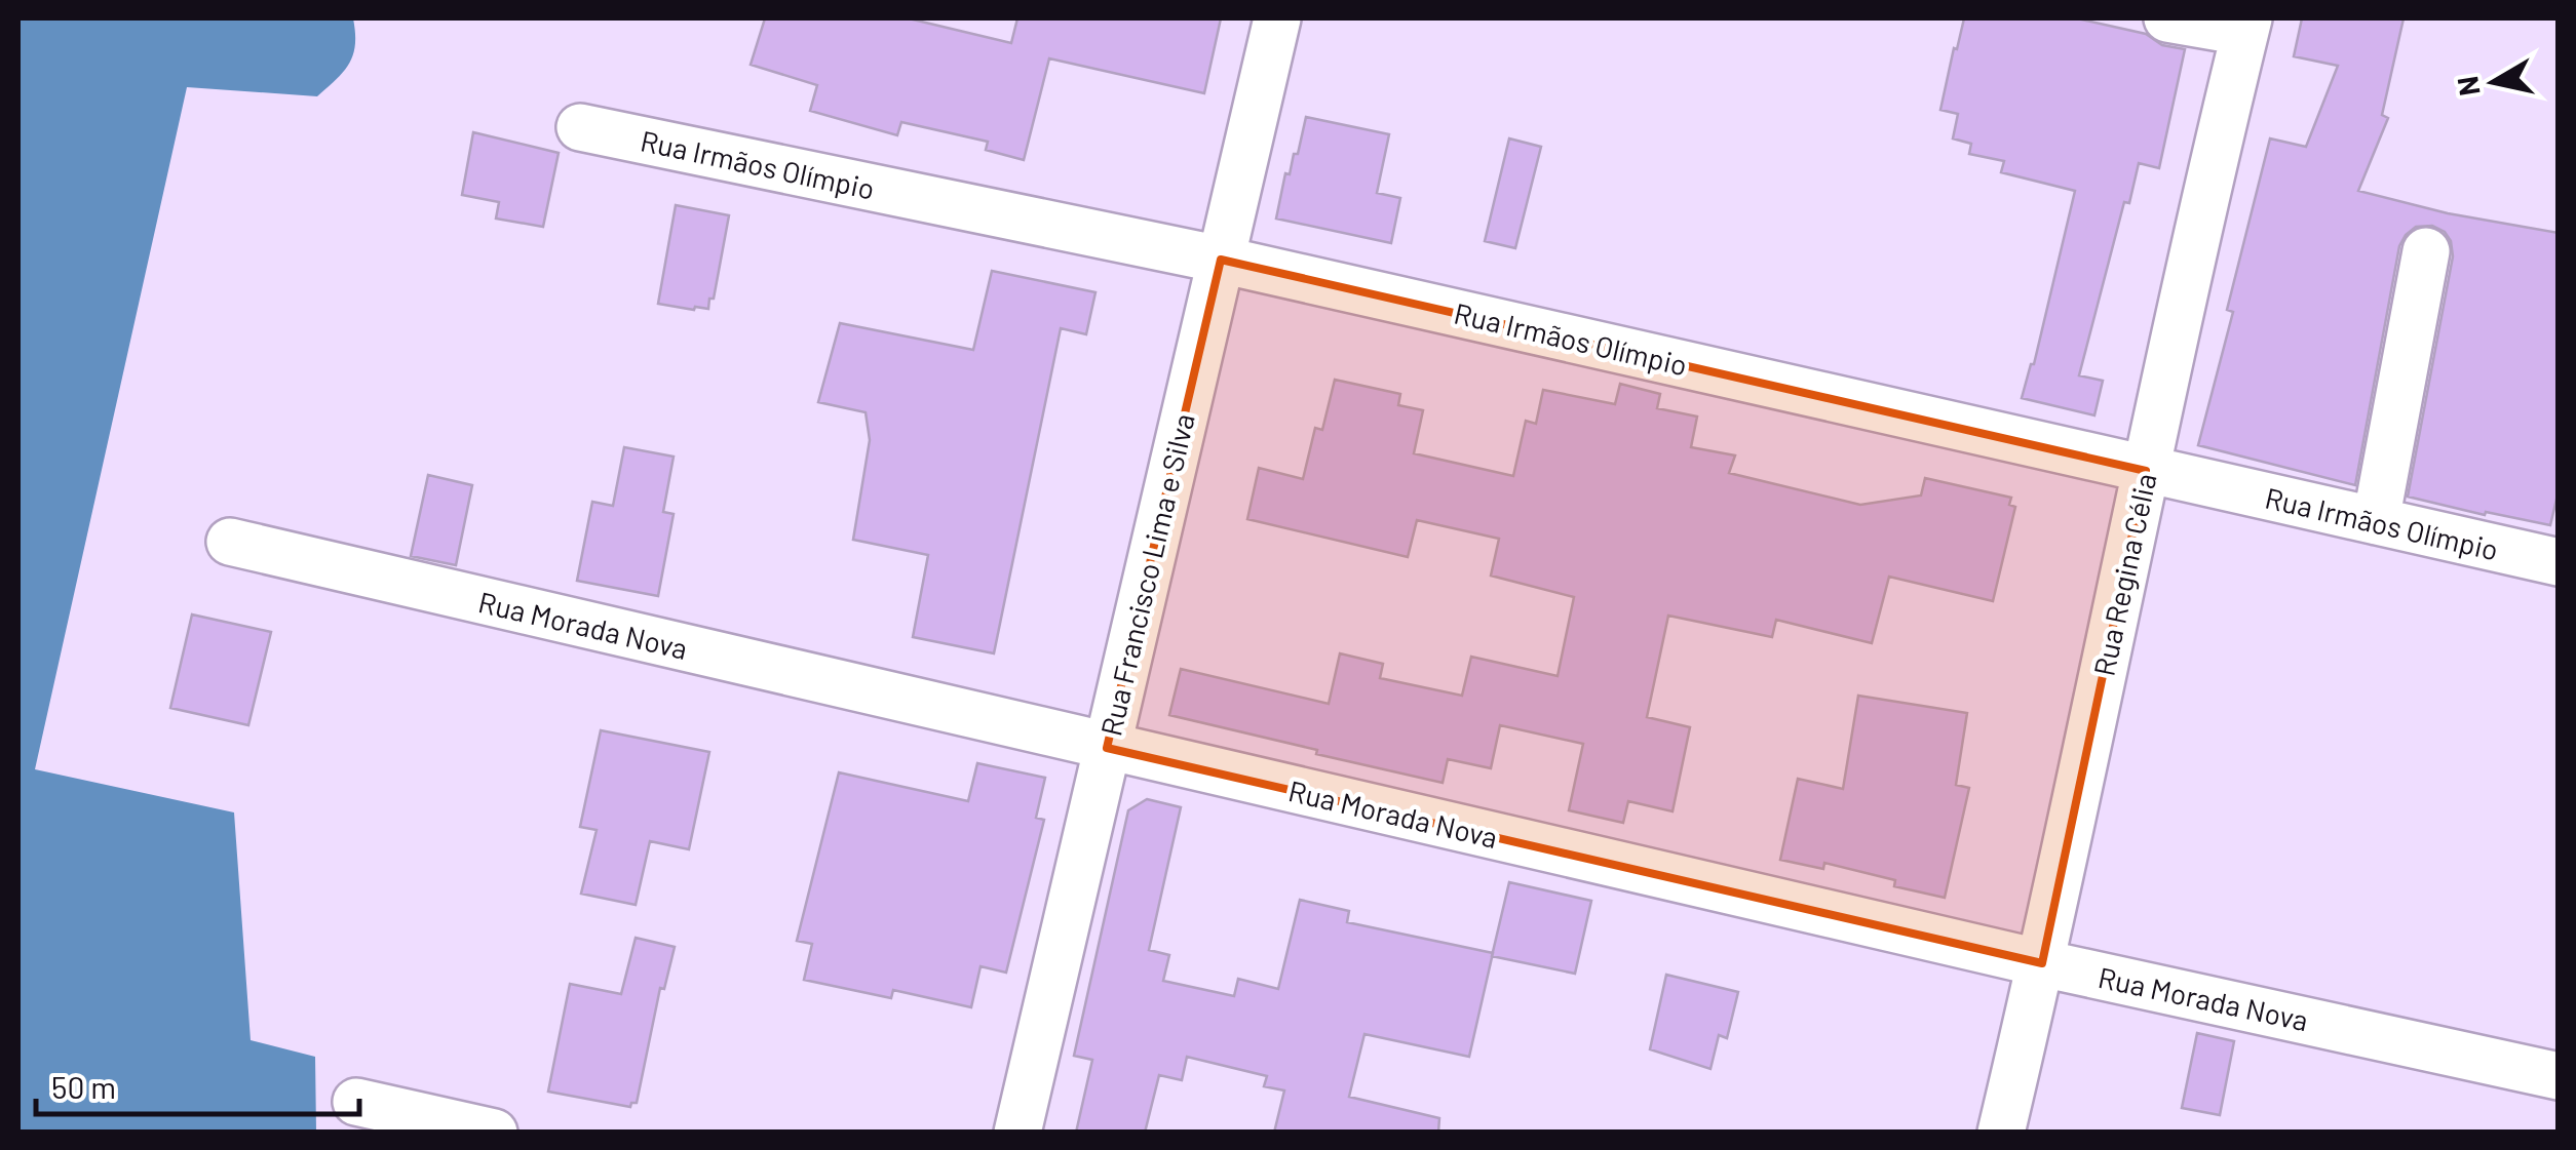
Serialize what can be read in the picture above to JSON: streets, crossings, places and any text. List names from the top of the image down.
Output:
{
  "streets": {
    "street": [
      "Rua Irmãos Olímpio",
      "Rua Francisco Lima e Silva",
      "Rua Regina Célia",
      "Rua Morada Nova"
    ]
  },
  "crossings": [
    ["Rua Irmãos Olímpio", "Rua Francisco Lima e Silva"],
    ["Rua Irmãos Olímpio", "Rua Regina Célia"],
    ["Rua Francisco Lima e Silva", "Rua Morada Nova"],
    ["Rua Regina Célia", "Rua Morada Nova"]
  ],
  "scale_bar": "50 m",
  "north": "left"
}
